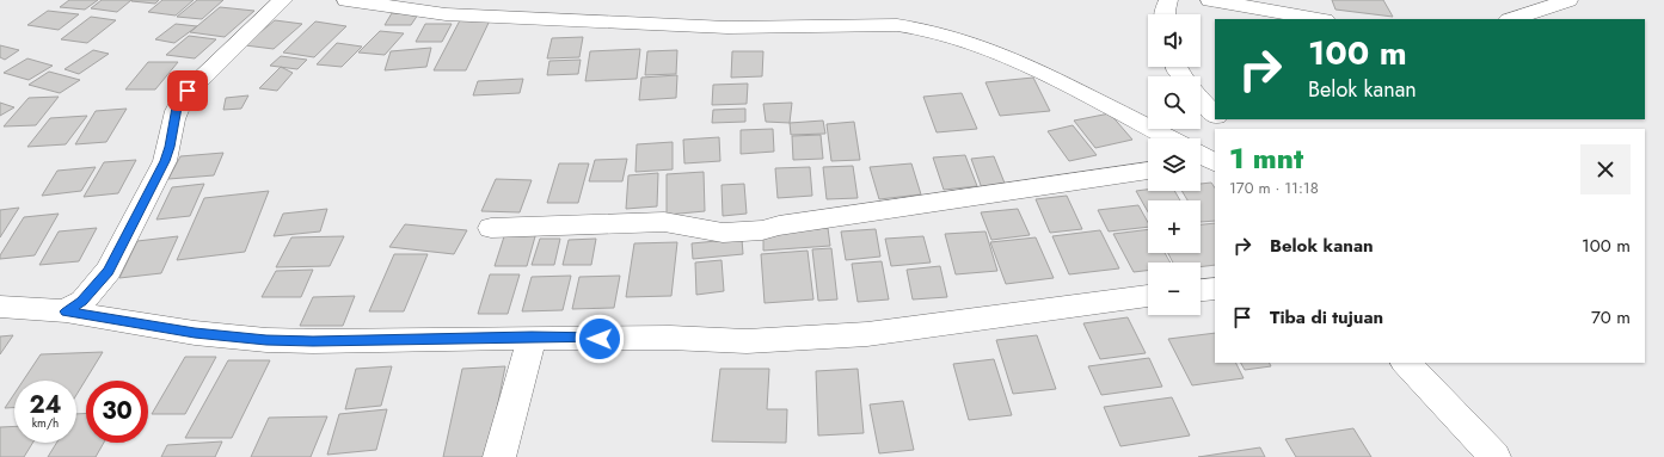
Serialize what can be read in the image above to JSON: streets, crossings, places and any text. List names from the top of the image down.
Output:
{
  "page": {
    "map_buttons": ["+", "−"],
    "turn": ["100 m", "Belok kanan"],
    "heading": ["1 mnt", "170 m · 11:18"],
    "list": [
      {
        "name": "Belok kanan",
        "value": "100 m"
      },
      {
        "name": "Tiba di tujuan",
        "value": "70 m"
      }
    ],
    "speed": "24 km/h",
    "limit": "30"
  }
}
